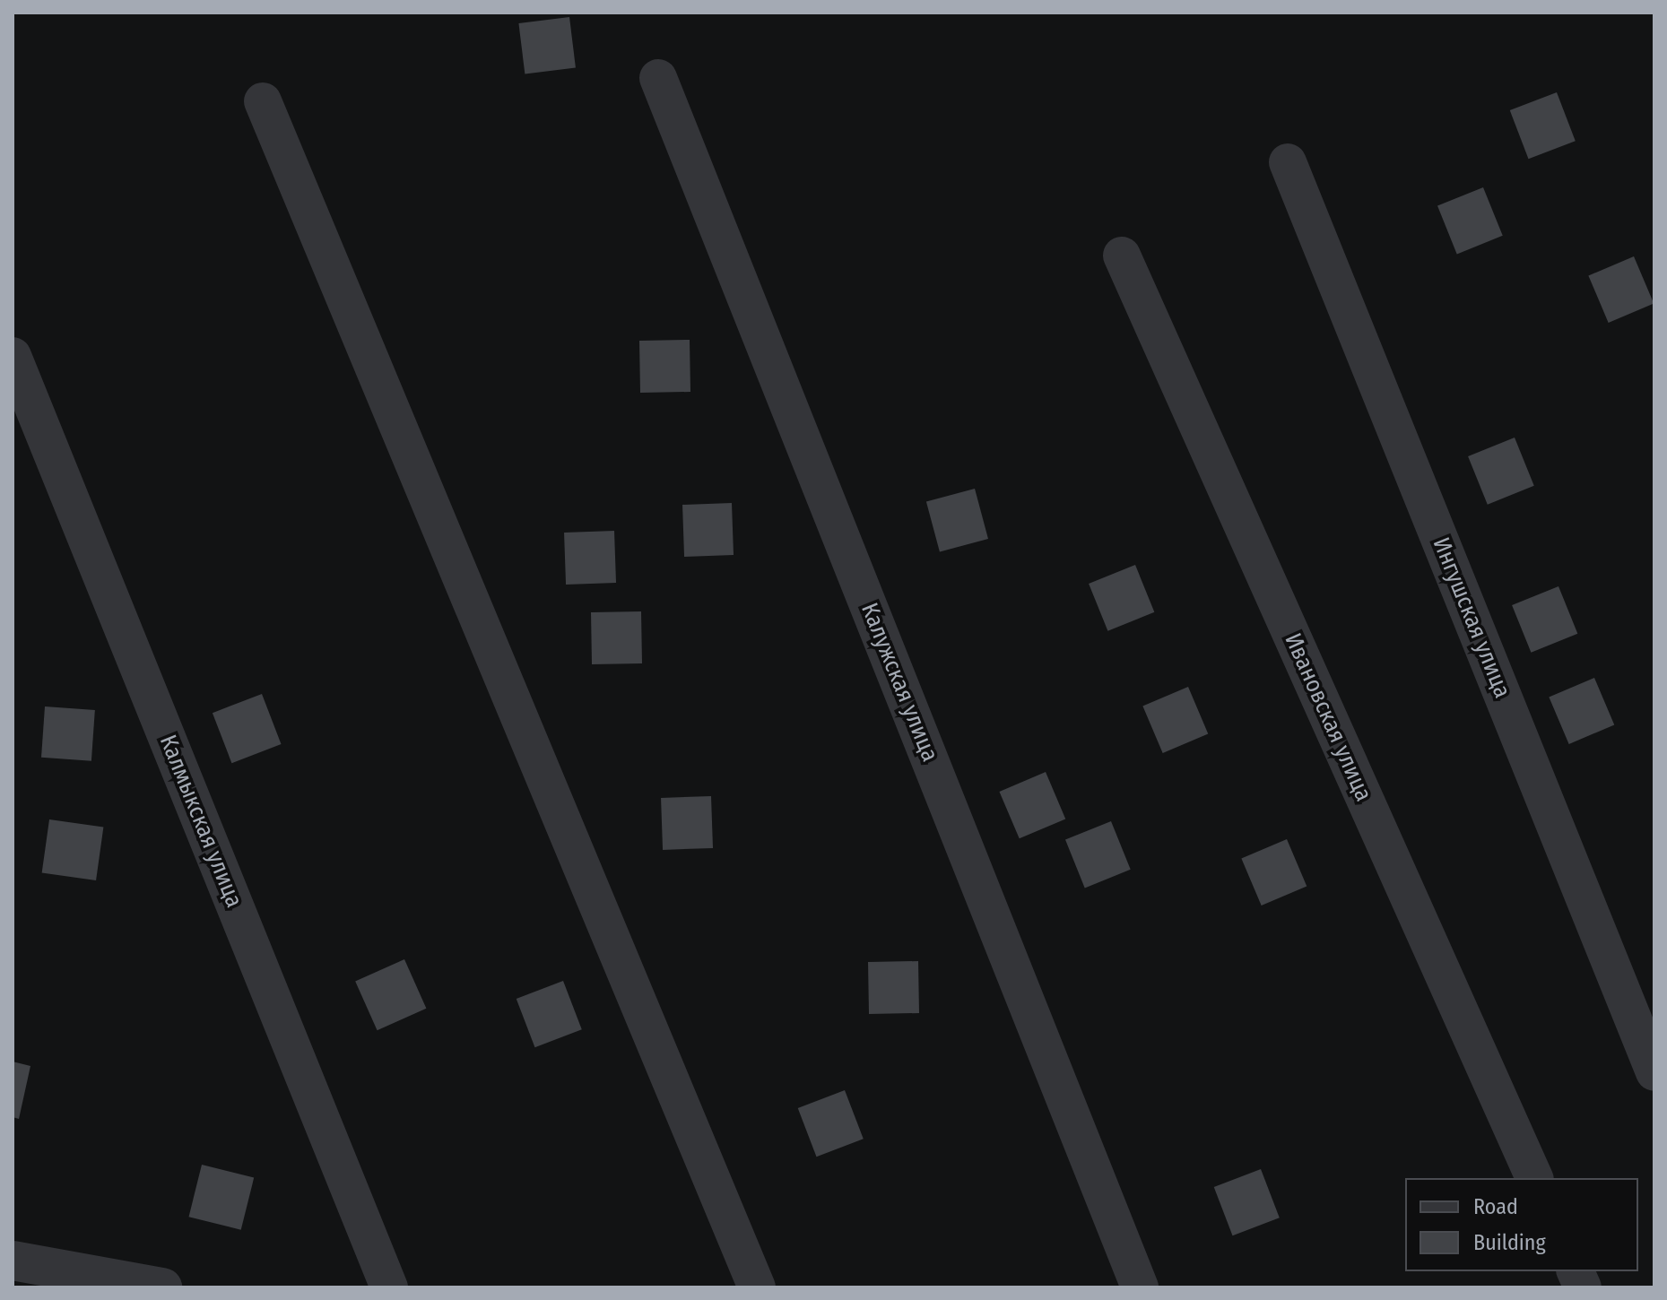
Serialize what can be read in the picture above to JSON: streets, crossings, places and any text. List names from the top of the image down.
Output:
{
  "streets": {
    "street": [
      "Ингушская улица",
      "Калужская улица",
      "Ивановская улица",
      "Калмыкская улица"
    ]
  },
  "legend": ["Road", "Building"]
}
